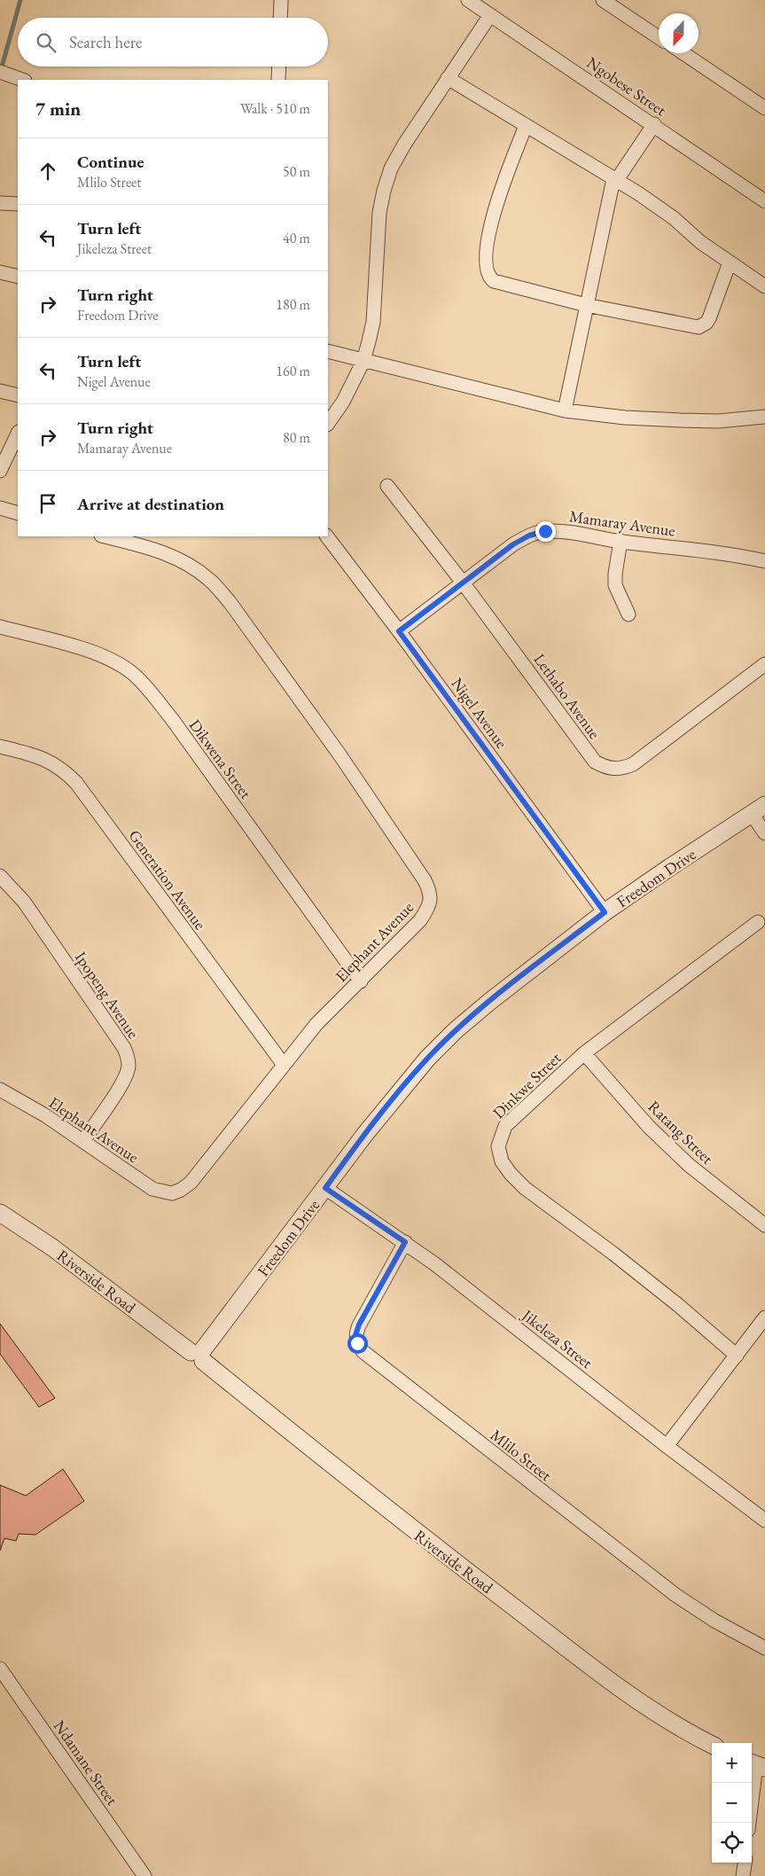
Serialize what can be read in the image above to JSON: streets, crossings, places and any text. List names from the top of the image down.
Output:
{
  "streets": {
    "street": [
      "Ngobese Street",
      "Mamaray Avenue",
      "Lethabo Avenue",
      "Nigel Avenue",
      "Dikwena Street",
      "Freedom Drive",
      "Generation Avenue",
      "Elephant Avenue",
      "Ipopeng Avenue",
      "Dinkwe Street",
      "Ratang Street",
      "Riverside Road",
      "Jikeleza Street",
      "Mlilo Street",
      "Ndamane Street"
    ]
  },
  "crossings": [
    ["Mamaray Avenue", "Lethabo Avenue"],
    ["Mamaray Avenue", "Nigel Avenue"],
    ["Nigel Avenue", "Freedom Drive"],
    ["Dikwena Street", "Elephant Avenue"],
    ["Freedom Drive", "Riverside Road"],
    ["Freedom Drive", "Jikeleza Street"],
    ["Generation Avenue", "Elephant Avenue"],
    ["Elephant Avenue", "Ipopeng Avenue"],
    ["Dinkwe Street", "Ratang Street"],
    ["Jikeleza Street", "Mlilo Street"]
  ],
  "north": "bottom",
  "page": {
    "search": "Search here",
    "heading": ["7 min", "Walk · 510 m"],
    "list": [
      ["Continue", "Mlilo Street", "50 m"],
      ["Turn left", "Jikeleza Street", "40 m"],
      ["Turn right", "Freedom Drive", "180 m"],
      ["Turn left", "Nigel Avenue", "160 m"],
      ["Turn right", "Mamaray Avenue", "80 m"],
      "Arrive at destination"
    ],
    "map_buttons": ["+", "−"]
  }
}
